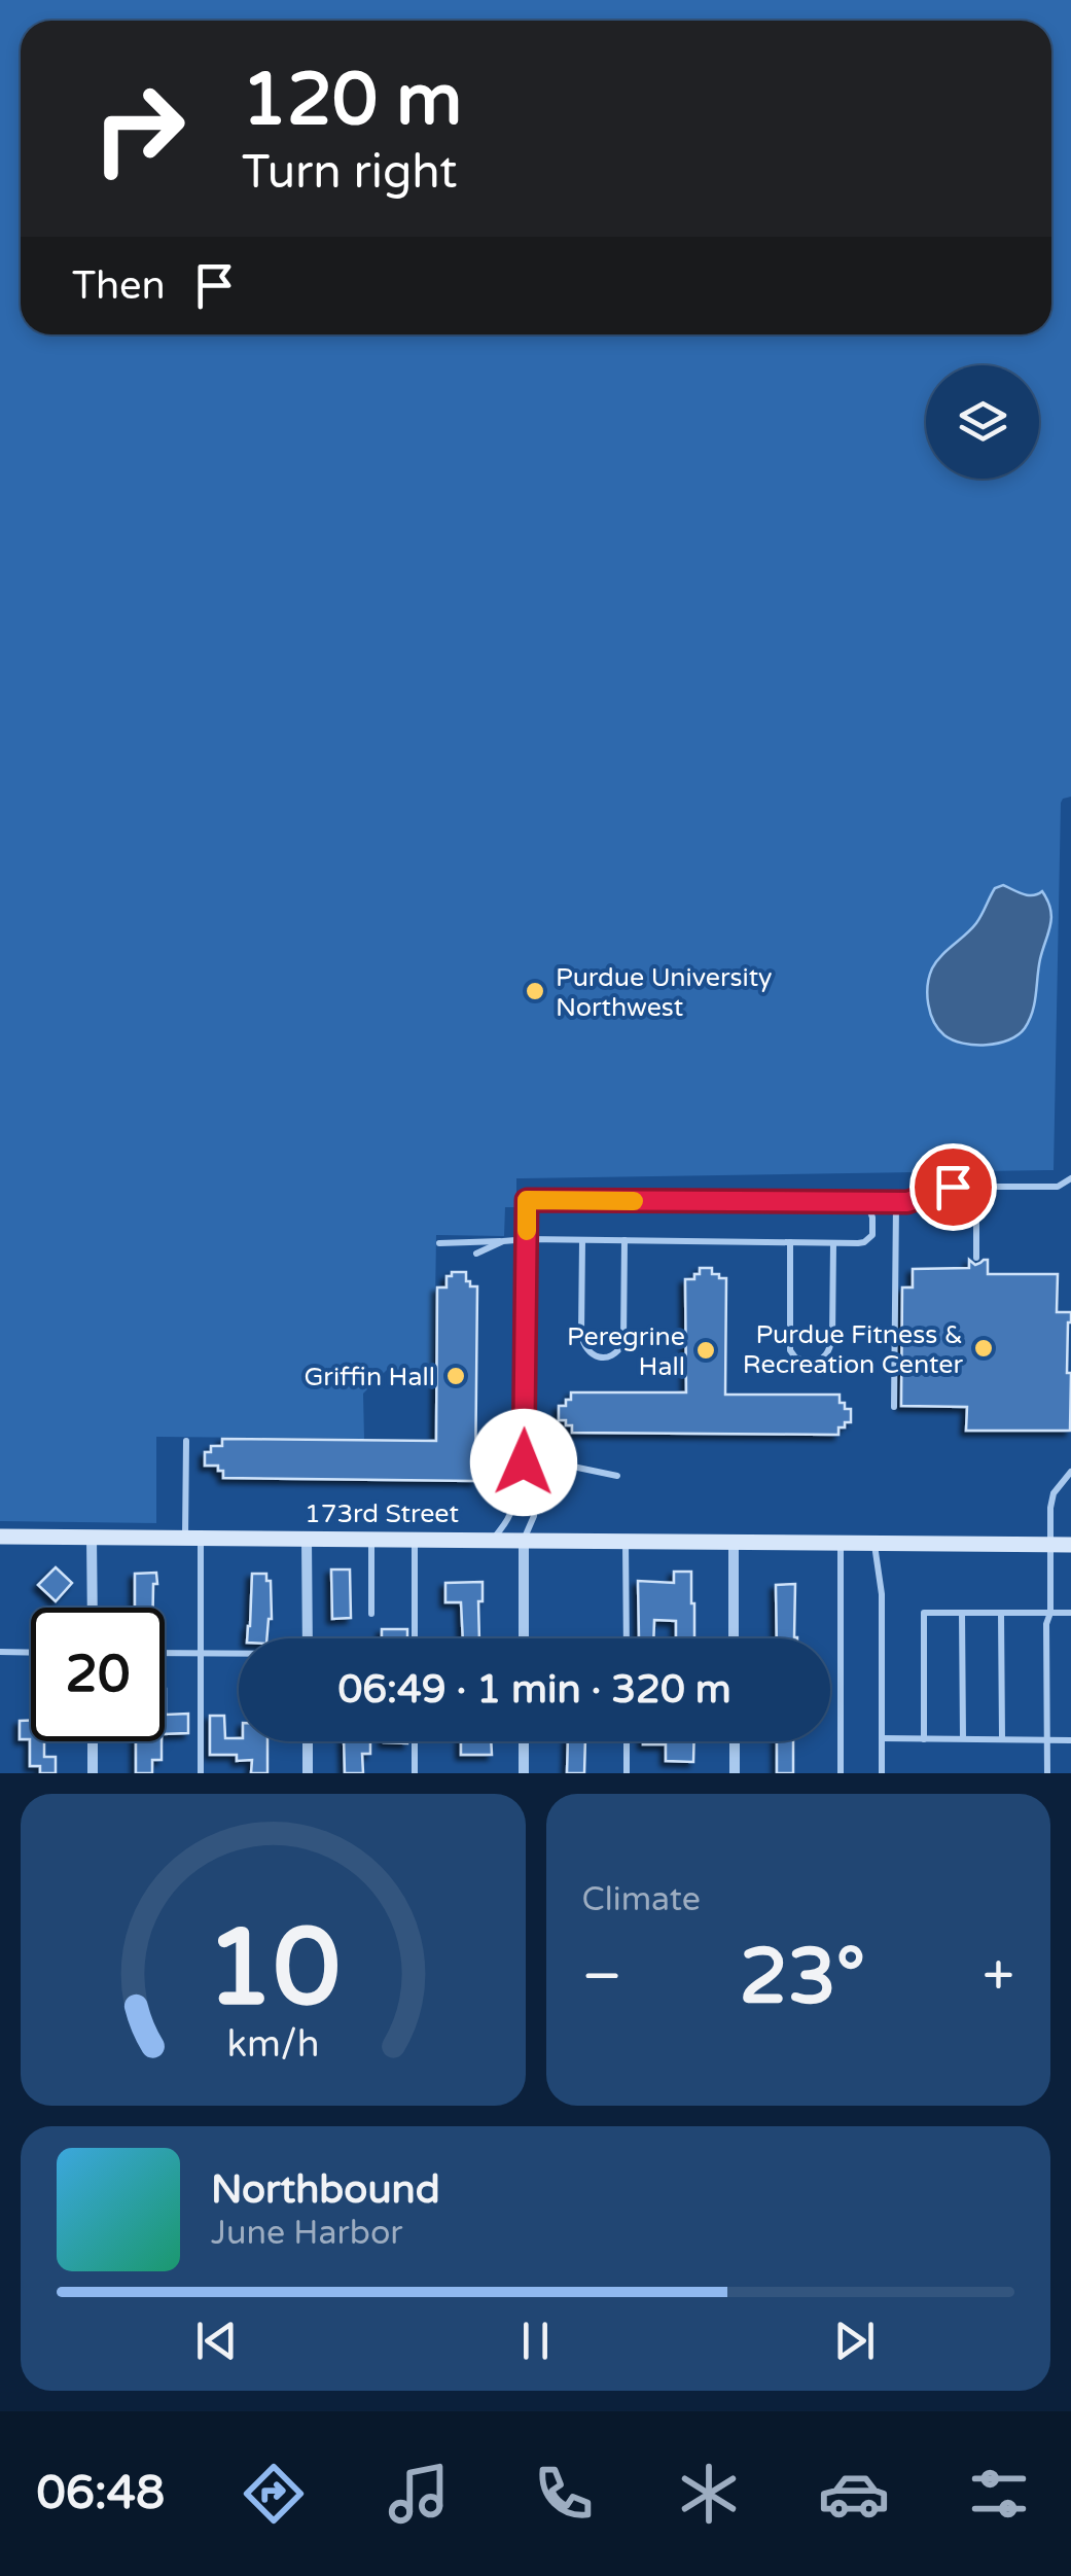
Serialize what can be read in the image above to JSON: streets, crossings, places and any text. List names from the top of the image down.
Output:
{
  "streets": {
    "street": ["173rd Street"]
  },
  "places": [
    "Purdue University Northwest",
    "Purdue Fitness & Recreation Center",
    "Peregrine Hall",
    "Griffin Hall"
  ],
  "page": {
    "turn": ["120 m", "Turn right"],
    "then": "Then",
    "limit": "20",
    "trip": "06:49 · 1 min · 320 m",
    "tile": "Climate",
    "heat": ["−", "23°", "+"],
    "song": ["Northbound", "June Harbor"],
    "tabs": "06:48",
    "gauge": ["10", "km/h"]
  }
}
